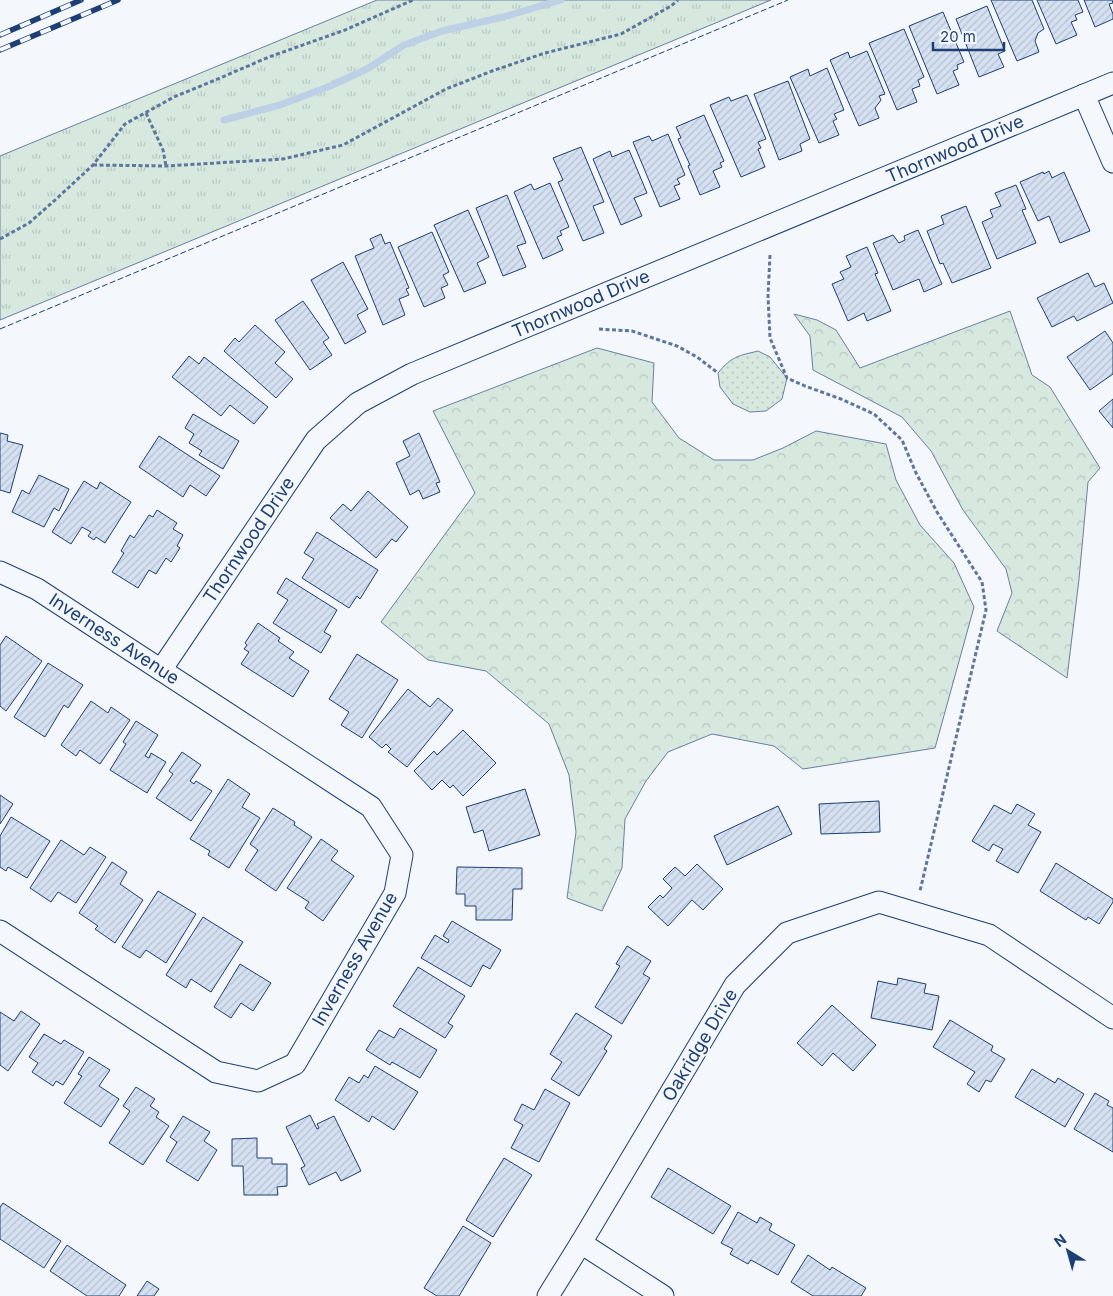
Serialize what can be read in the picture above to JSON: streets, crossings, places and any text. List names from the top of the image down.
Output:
{
  "streets": {
    "street": ["Thornwood Drive", "Inverness Avenue", "Oakridge Drive"]
  },
  "crossings": [
    ["Thornwood Drive", "Inverness Avenue"]
  ],
  "scale_bar": "20 m",
  "north": "top left"
}
